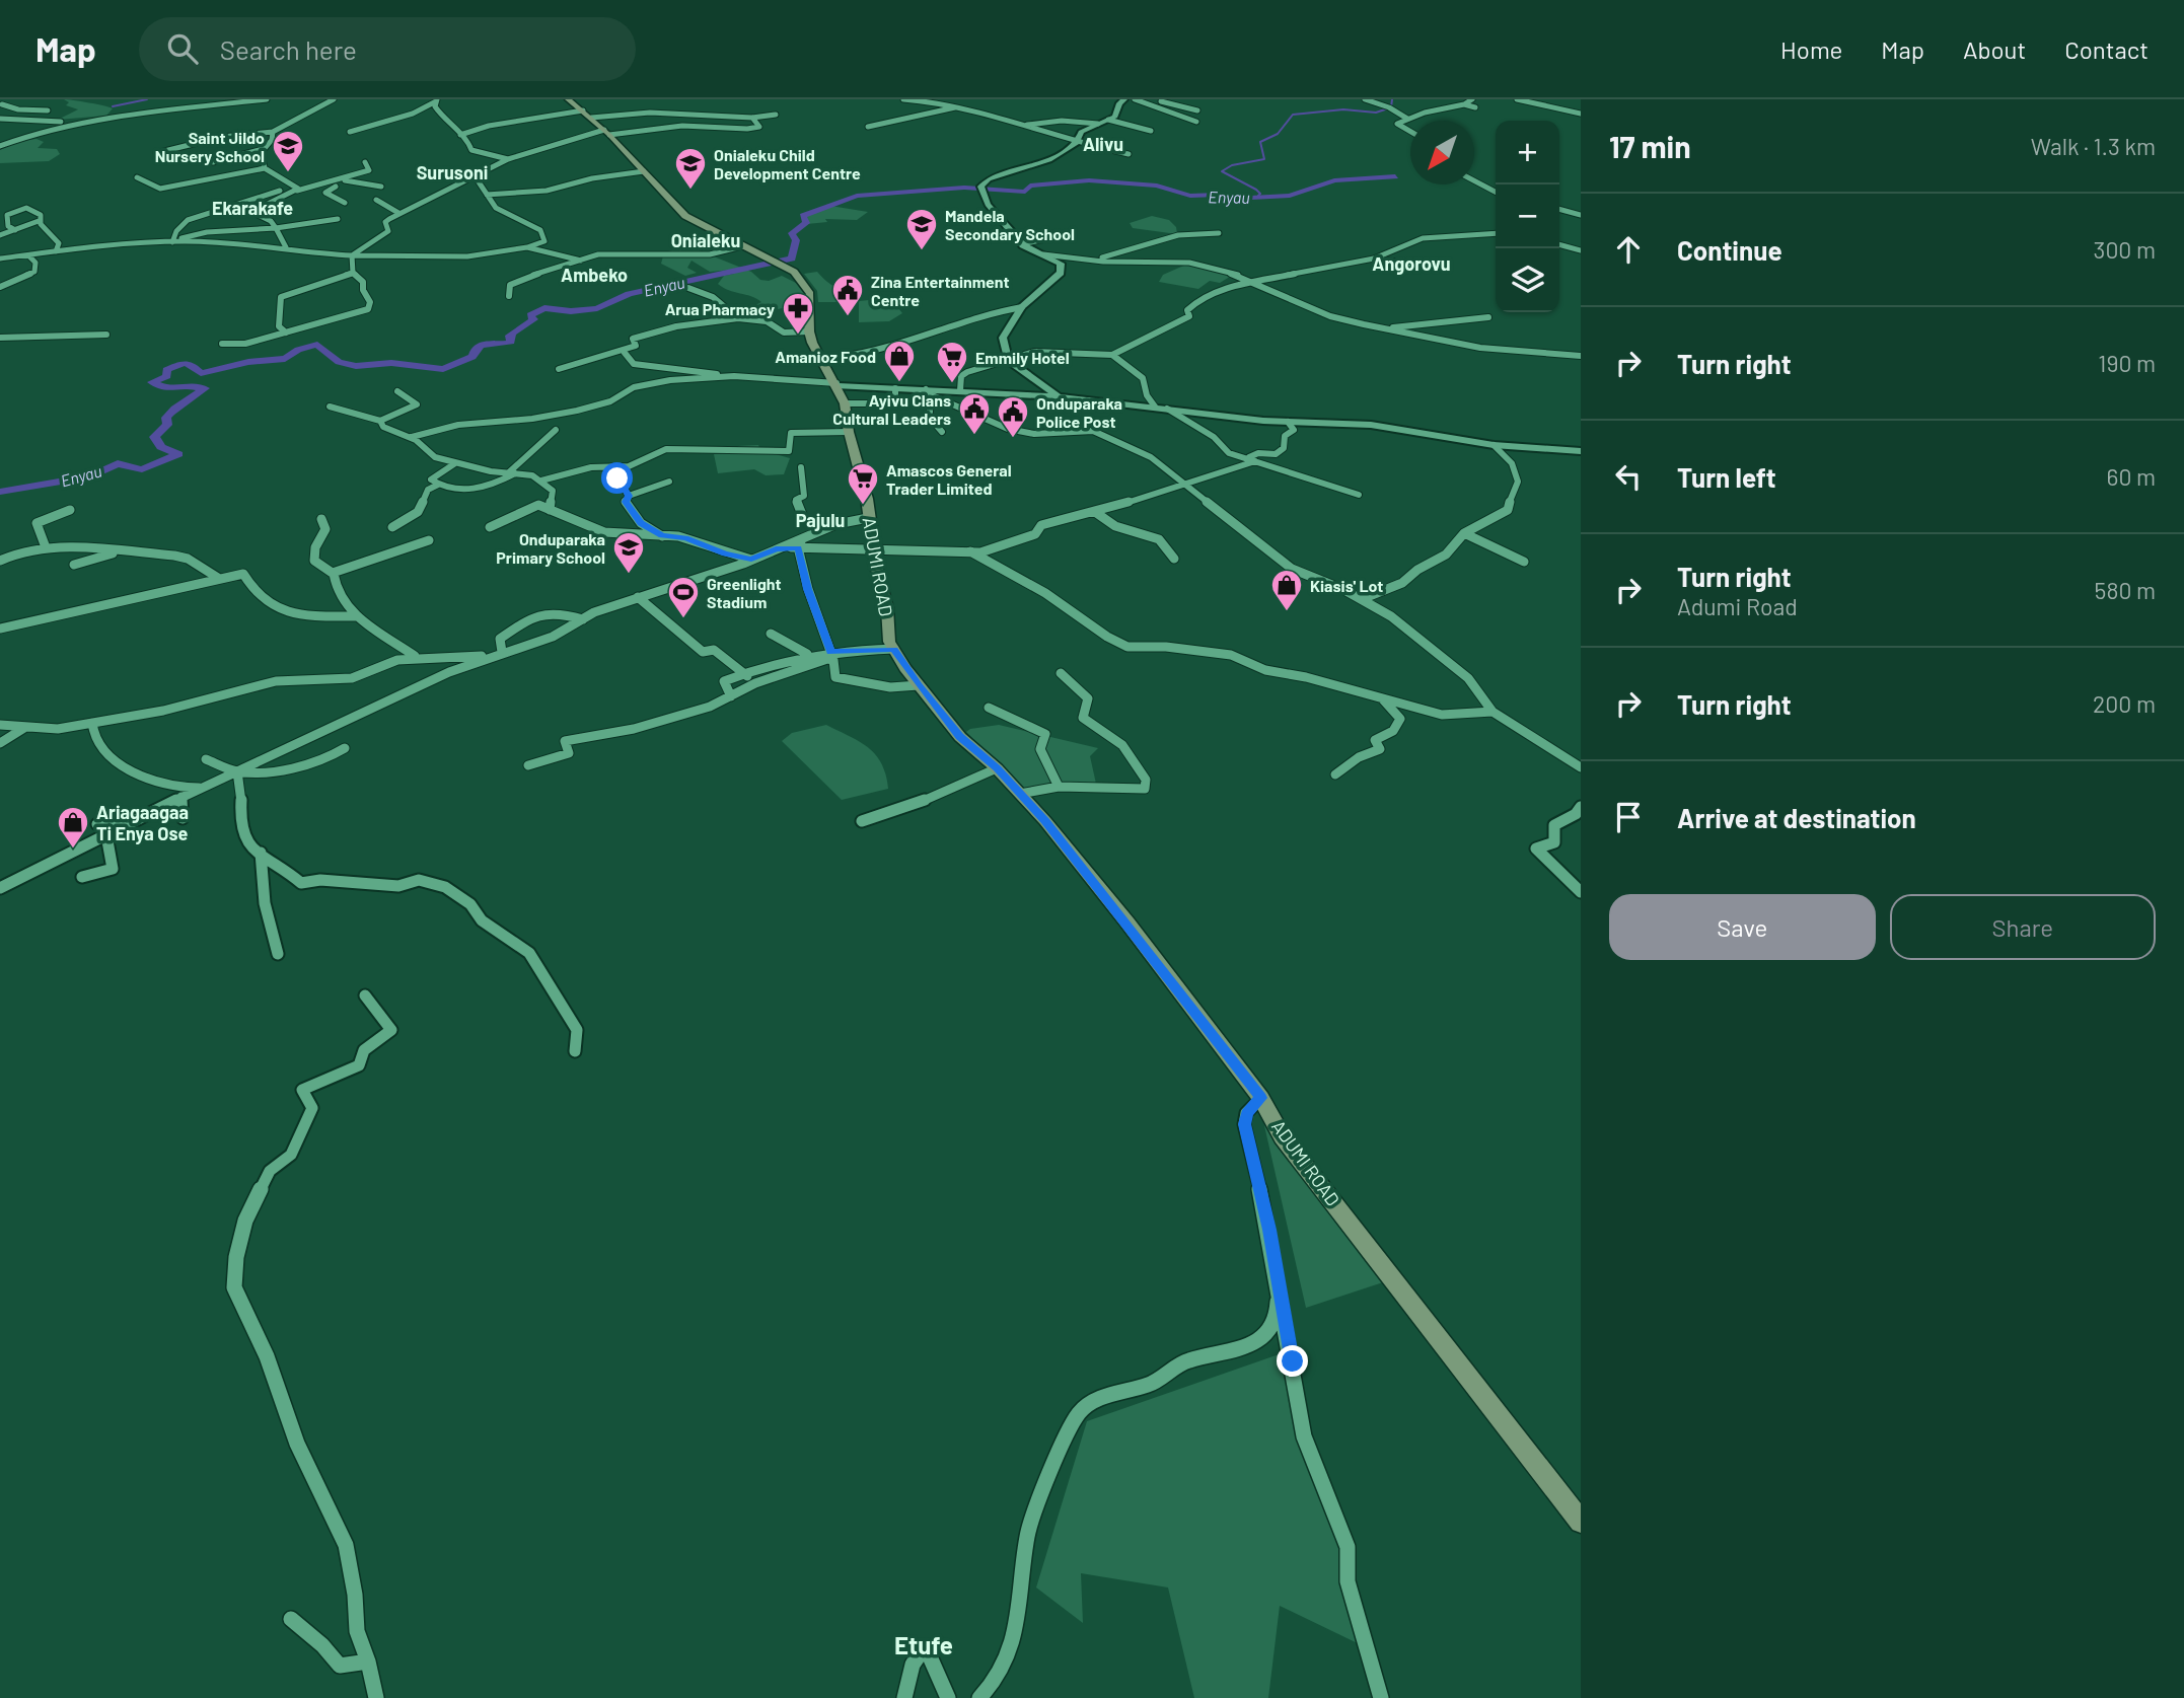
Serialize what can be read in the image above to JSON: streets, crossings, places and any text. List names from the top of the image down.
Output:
{
  "streets": {
    "main road": ["ADUMI ROAD"]
  },
  "districts": [
    "Alivu",
    "Surusoni",
    "Ekarakafe",
    "Onialeku",
    "Angorovu",
    "Ambeko",
    "Pajulu",
    "Etufe"
  ],
  "water": ["Enyau"],
  "places": {
    "school or university": [
      "Saint Jildo Nursery School",
      "Onialeku Child Development Centre",
      "Mandela Secondary School",
      "Onduparaka Primary School"
    ],
    "public building": ["Zina Entertainment Centre", "Ayivu Clans Cultural Leaders", "Onduparaka Police Post"],
    "pharmacy": ["Arua Pharmacy"],
    "shop": ["Amanioz Food", "Kiasis' Lot", "Ariagaagaa Ti Enya Ose"],
    "supermarket": ["Emmily Hotel", "Amascos General Trader Limited"],
    "sports": ["Greenlight Stadium"]
  },
  "north": "bottom left",
  "page": {
    "header": "Map",
    "search": "Search here",
    "nav": [
      "Home",
      "Map",
      "About",
      "Contact"
    ],
    "heading": ["17 min", "Walk · 1.3 km"],
    "map_buttons": ["+", "−"],
    "list": [
      ["Continue", "300 m"],
      ["Turn right", "190 m"],
      ["Turn left", "60 m"],
      ["Turn right", "Adumi Road", "580 m"],
      ["Turn right", "200 m"],
      "Arrive at destination"
    ],
    "buttons": ["Save", "Share"]
  }
}
